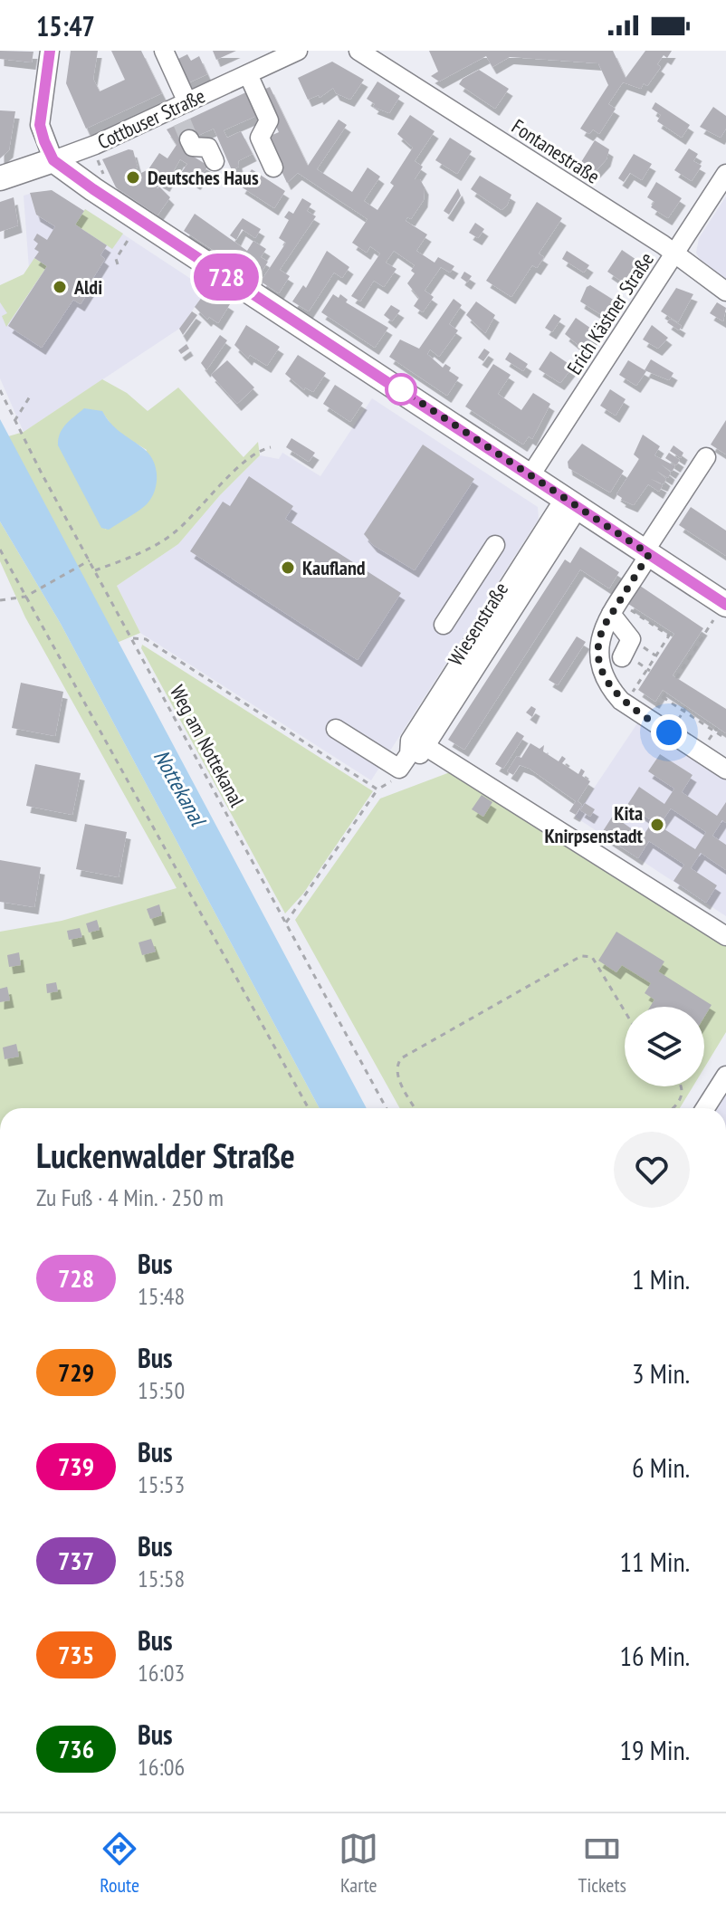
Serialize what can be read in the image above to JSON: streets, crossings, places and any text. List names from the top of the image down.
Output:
{
  "streets": {
    "main road": ["Cottbuser Straße"],
    "street": ["Fontanestraße", "Erich Kästner Straße", "Wiesenstraße"],
    "path": ["Weg am Nottekanal"]
  },
  "crossings": [
    ["Fontanestraße", "Erich Kästner Straße"]
  ],
  "water": ["Nottekanal"],
  "places": [
    "Deutsches Haus",
    "Aldi",
    "Kaufland",
    "Kita Knirpsenstadt"
  ],
  "lines": ["bus line 728"],
  "page": {
    "status": "15:47",
    "on_map": "728",
    "heading": ["Luckenwalder Straße", "Zu Fuß · 4 Min. · 250 m"],
    "list": [
      {
        "mark": "728",
        "name": "Bus",
        "note": "15:48",
        "value": "1 Min."
      },
      {
        "mark": "729",
        "name": "Bus",
        "note": "15:50",
        "value": "3 Min."
      },
      {
        "mark": "739",
        "name": "Bus",
        "note": "15:53",
        "value": "6 Min."
      },
      {
        "mark": "737",
        "name": "Bus",
        "note": "15:58",
        "value": "11 Min."
      },
      {
        "mark": "735",
        "name": "Bus",
        "note": "16:03",
        "value": "16 Min."
      },
      {
        "mark": "736",
        "name": "Bus",
        "note": "16:06",
        "value": "19 Min."
      }
    ],
    "tabs": ["Route", "Karte", "Tickets"]
  }
}
